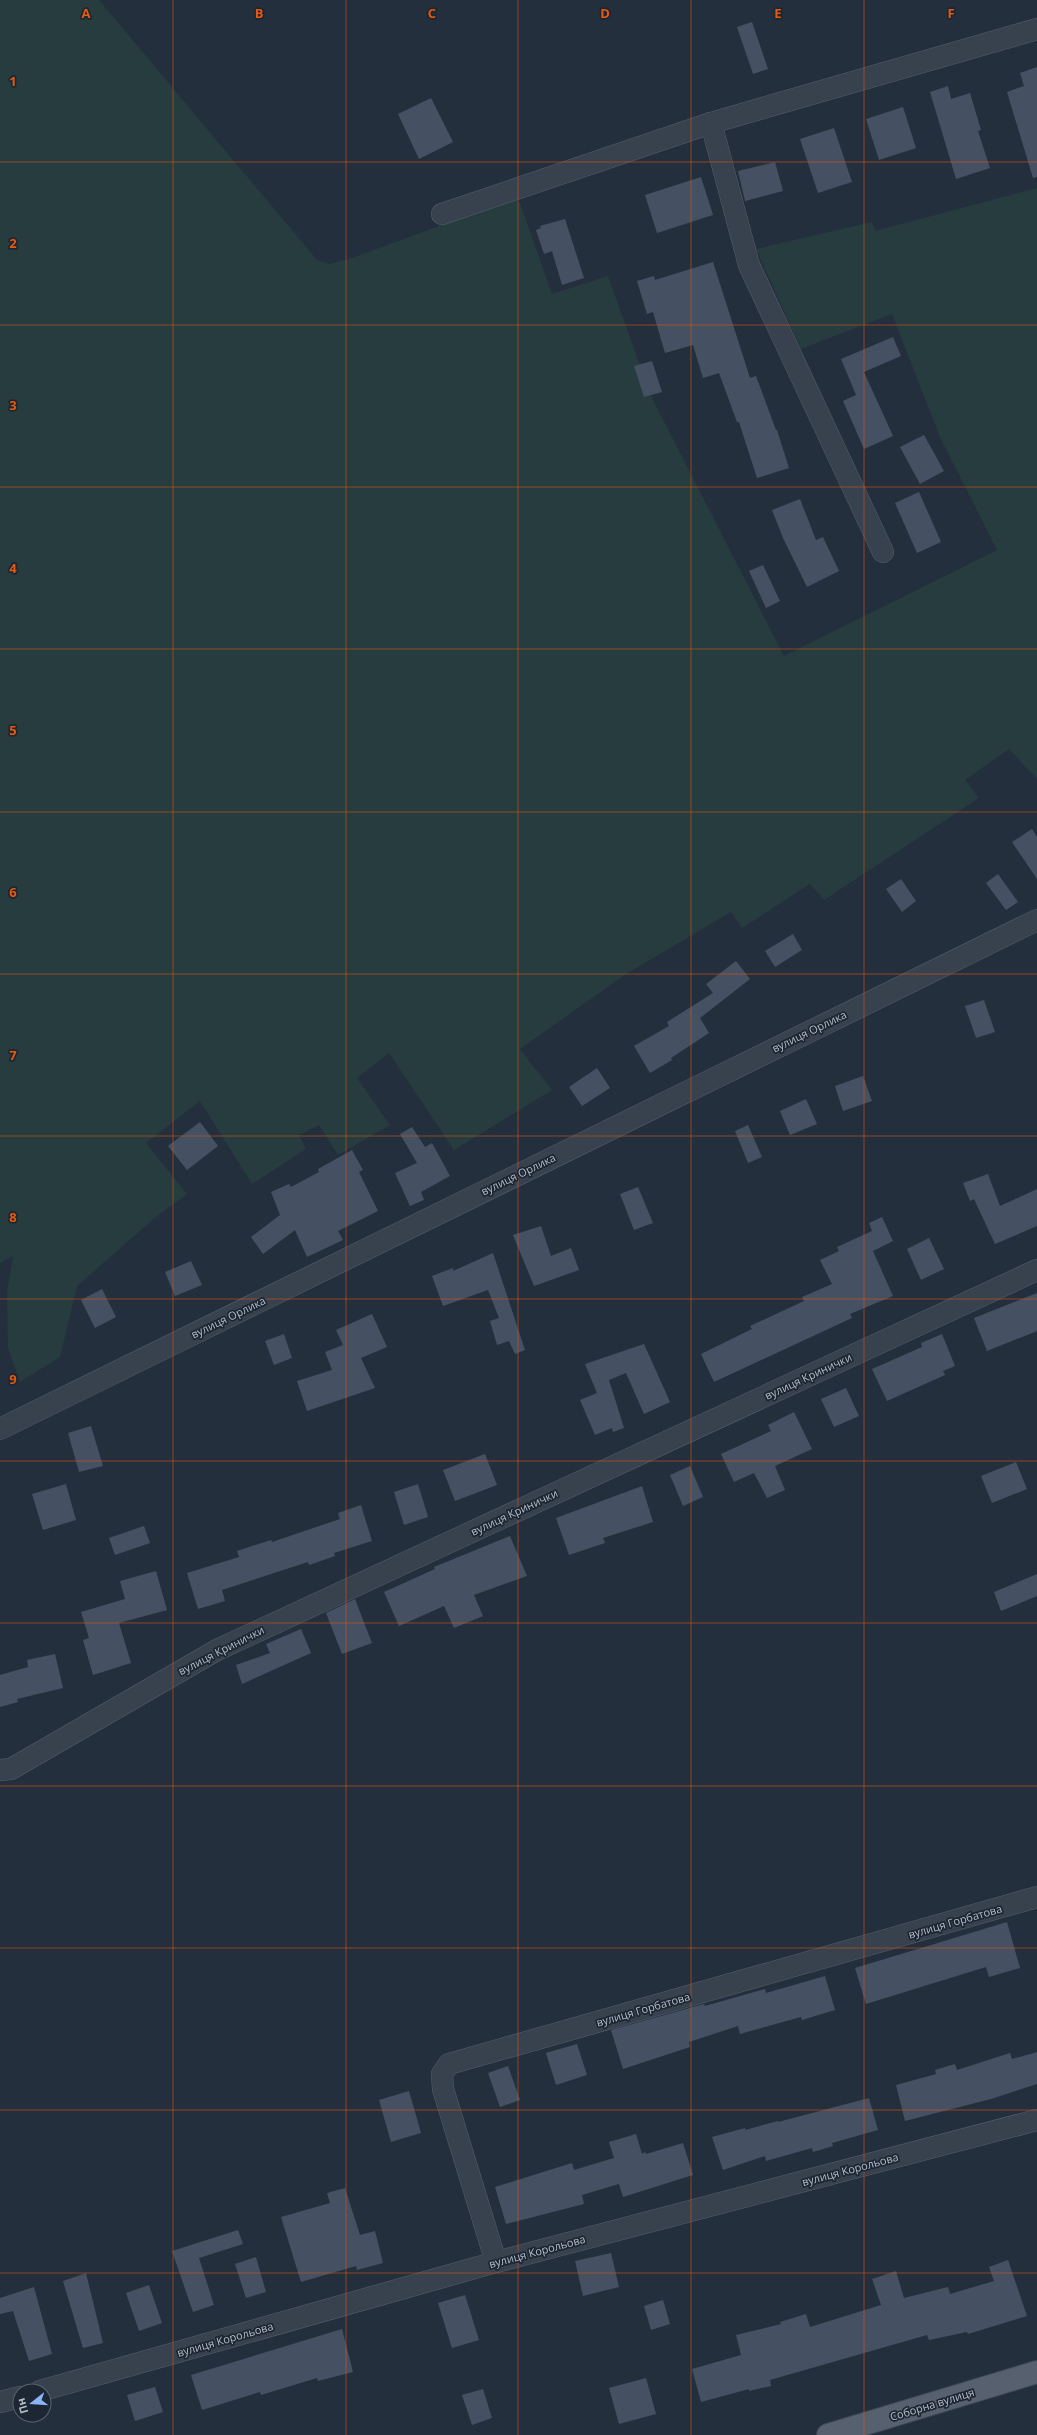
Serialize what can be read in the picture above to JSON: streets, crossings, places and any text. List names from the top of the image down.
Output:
{
  "streets": {
    "main road": ["Соборна вулиця"],
    "street": [
      "вулиця Орлика",
      "вулиця Кринички",
      "вулиця Горбатова",
      "вулиця Корольова"
    ]
  },
  "crossings": [
    ["вулиця Горбатова", "вулиця Корольова"]
  ],
  "north": "left",
  "grid": {
    "columns": [
      "A",
      "B",
      "C",
      "D",
      "E",
      "F"
    ],
    "rows": [
      "1",
      "2",
      "3",
      "4",
      "5",
      "6",
      "7",
      "8",
      "9"
    ]
  }
}
